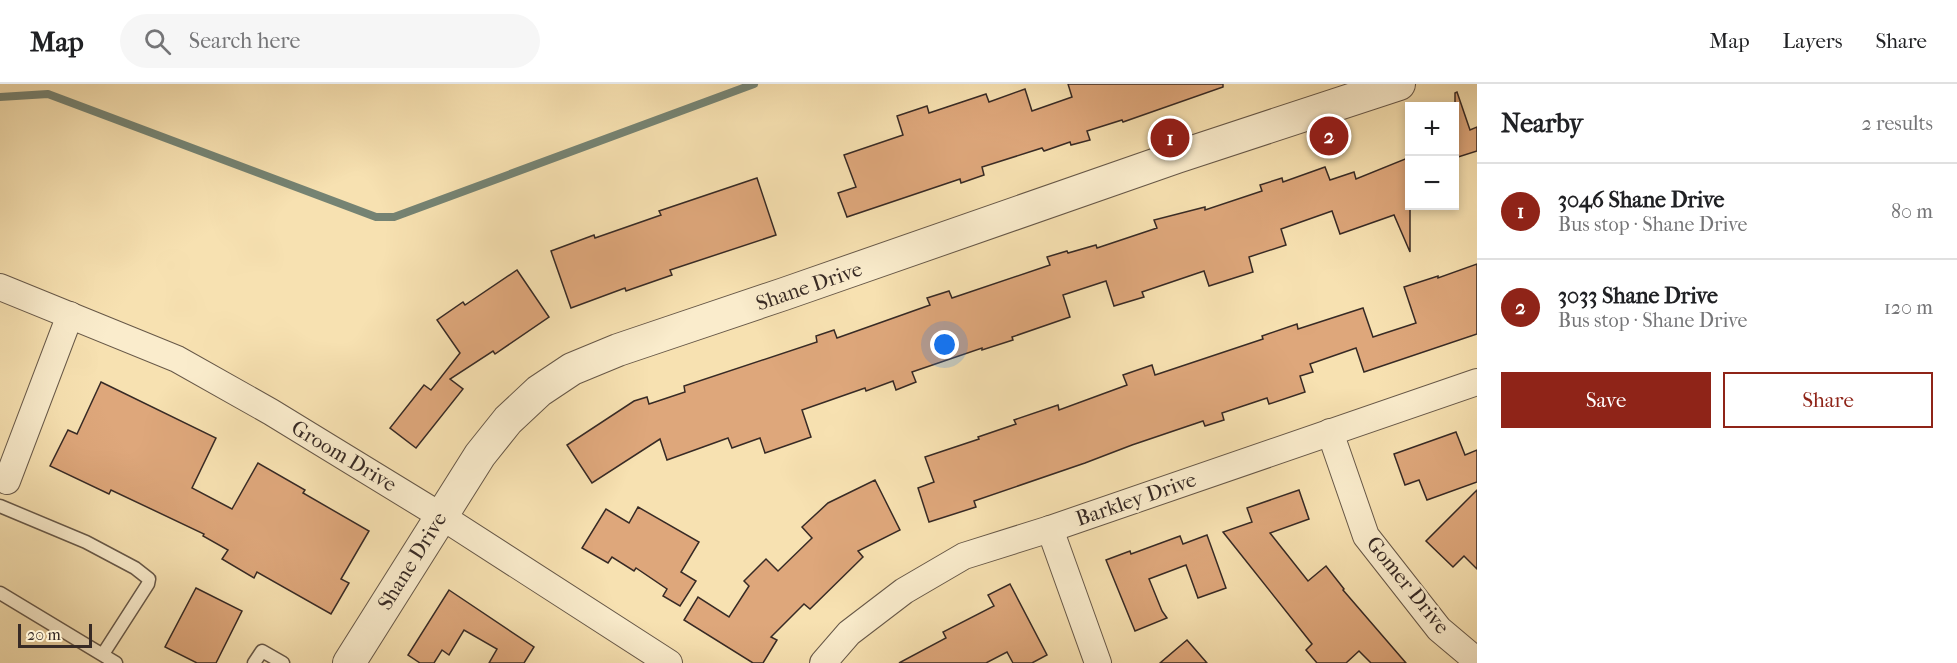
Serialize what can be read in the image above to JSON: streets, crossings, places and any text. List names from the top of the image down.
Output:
{
  "streets": {
    "street": [
      "Shane Drive",
      "Groom Drive",
      "Barkley Drive",
      "Gomer Drive"
    ]
  },
  "crossings": [
    ["Shane Drive", "Groom Drive"],
    ["Barkley Drive", "Gomer Drive"]
  ],
  "scale_bar": "20 m",
  "page": {
    "header": "Map",
    "search": "Search here",
    "nav": ["Map", "Layers", "Share"],
    "heading": ["Nearby", "2 results"],
    "map_buttons": ["+", "−"],
    "pins": ["2", "1"],
    "list": [
      {
        "mark": "1",
        "name": "3046 Shane Drive",
        "note": "Bus stop · Shane Drive",
        "value": "80 m"
      },
      {
        "mark": "2",
        "name": "3033 Shane Drive",
        "note": "Bus stop · Shane Drive",
        "value": "120 m"
      }
    ],
    "buttons": ["Save", "Share"],
    "scale": "20 m"
  }
}
